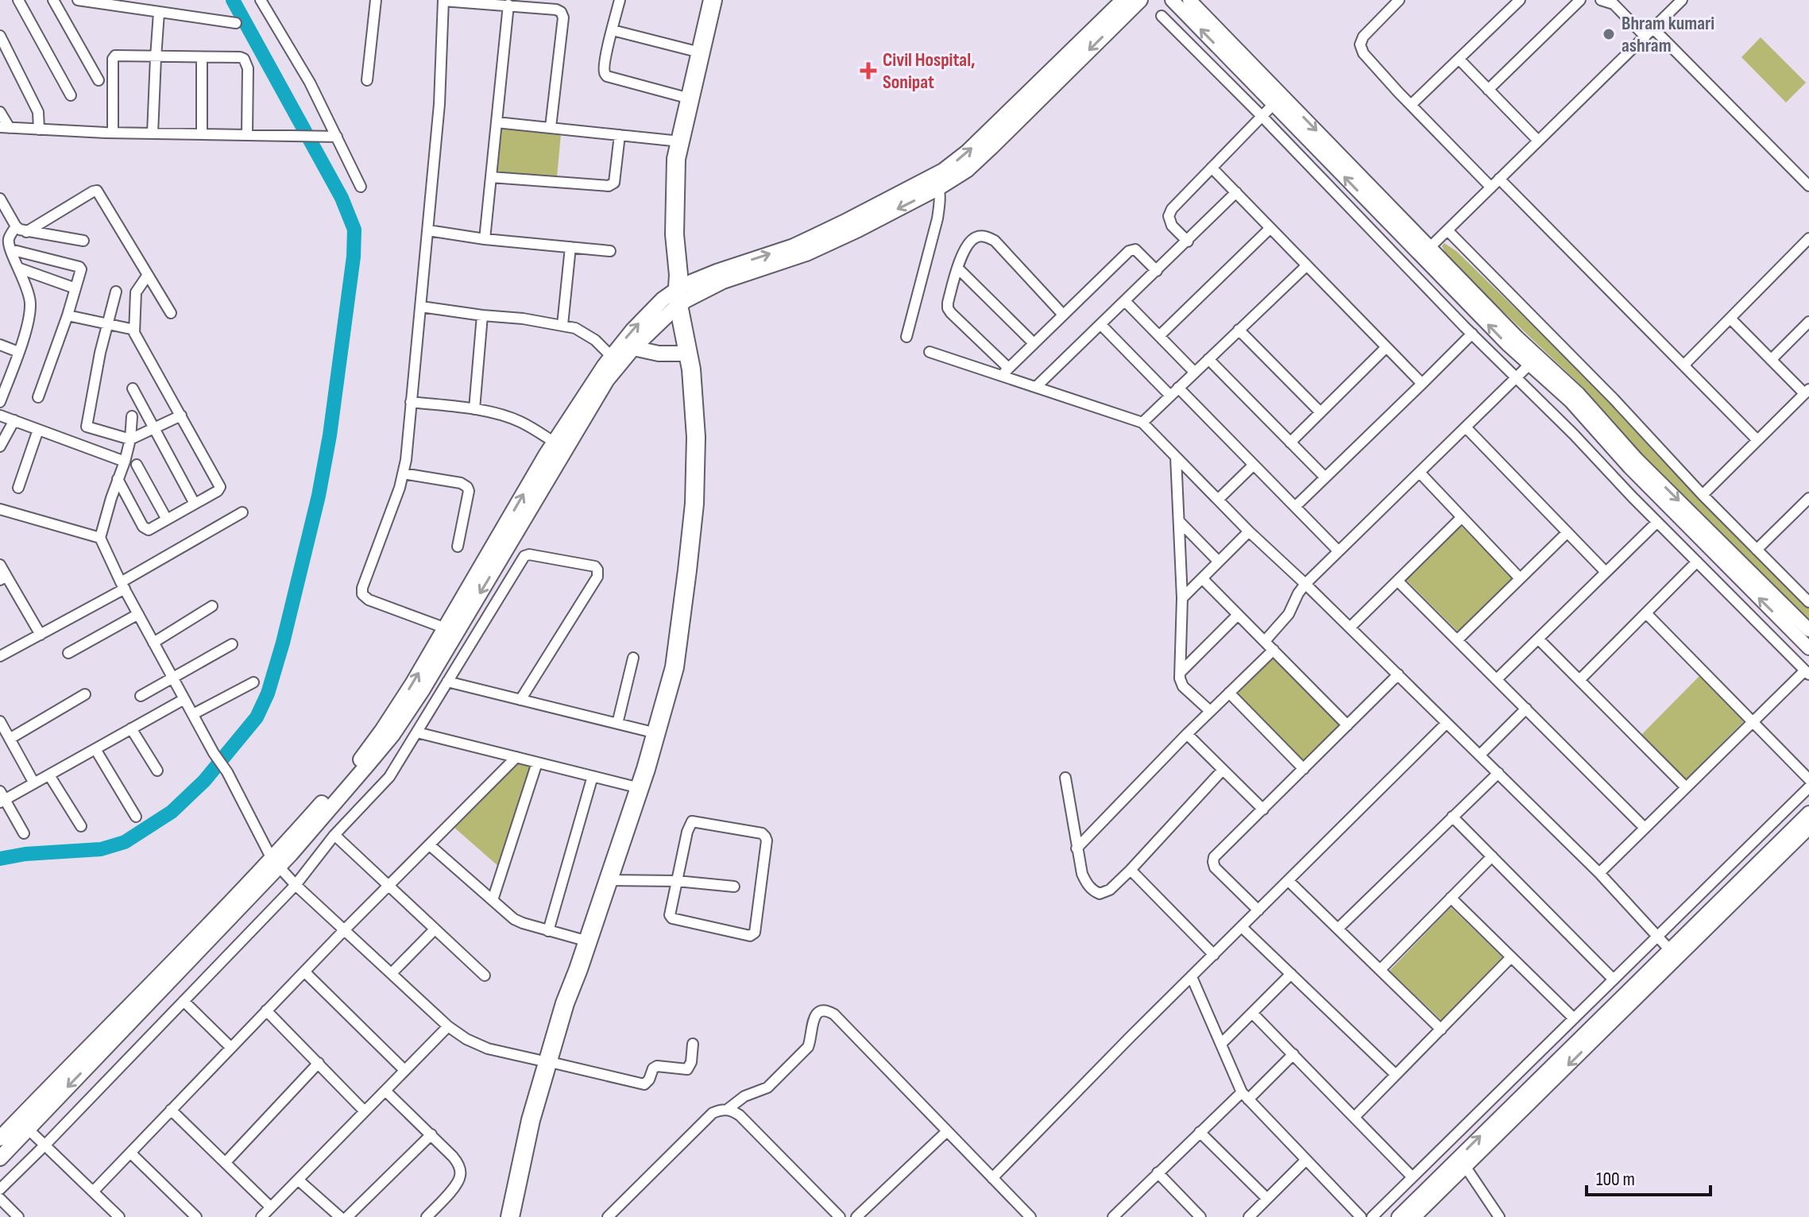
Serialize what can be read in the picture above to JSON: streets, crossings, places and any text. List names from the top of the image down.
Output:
{
  "places": {
    "other": ["Bhram kumari ashram"],
    "health": ["Civil Hospital, Sonipat"]
  },
  "scale_bar": "100 m"
}
